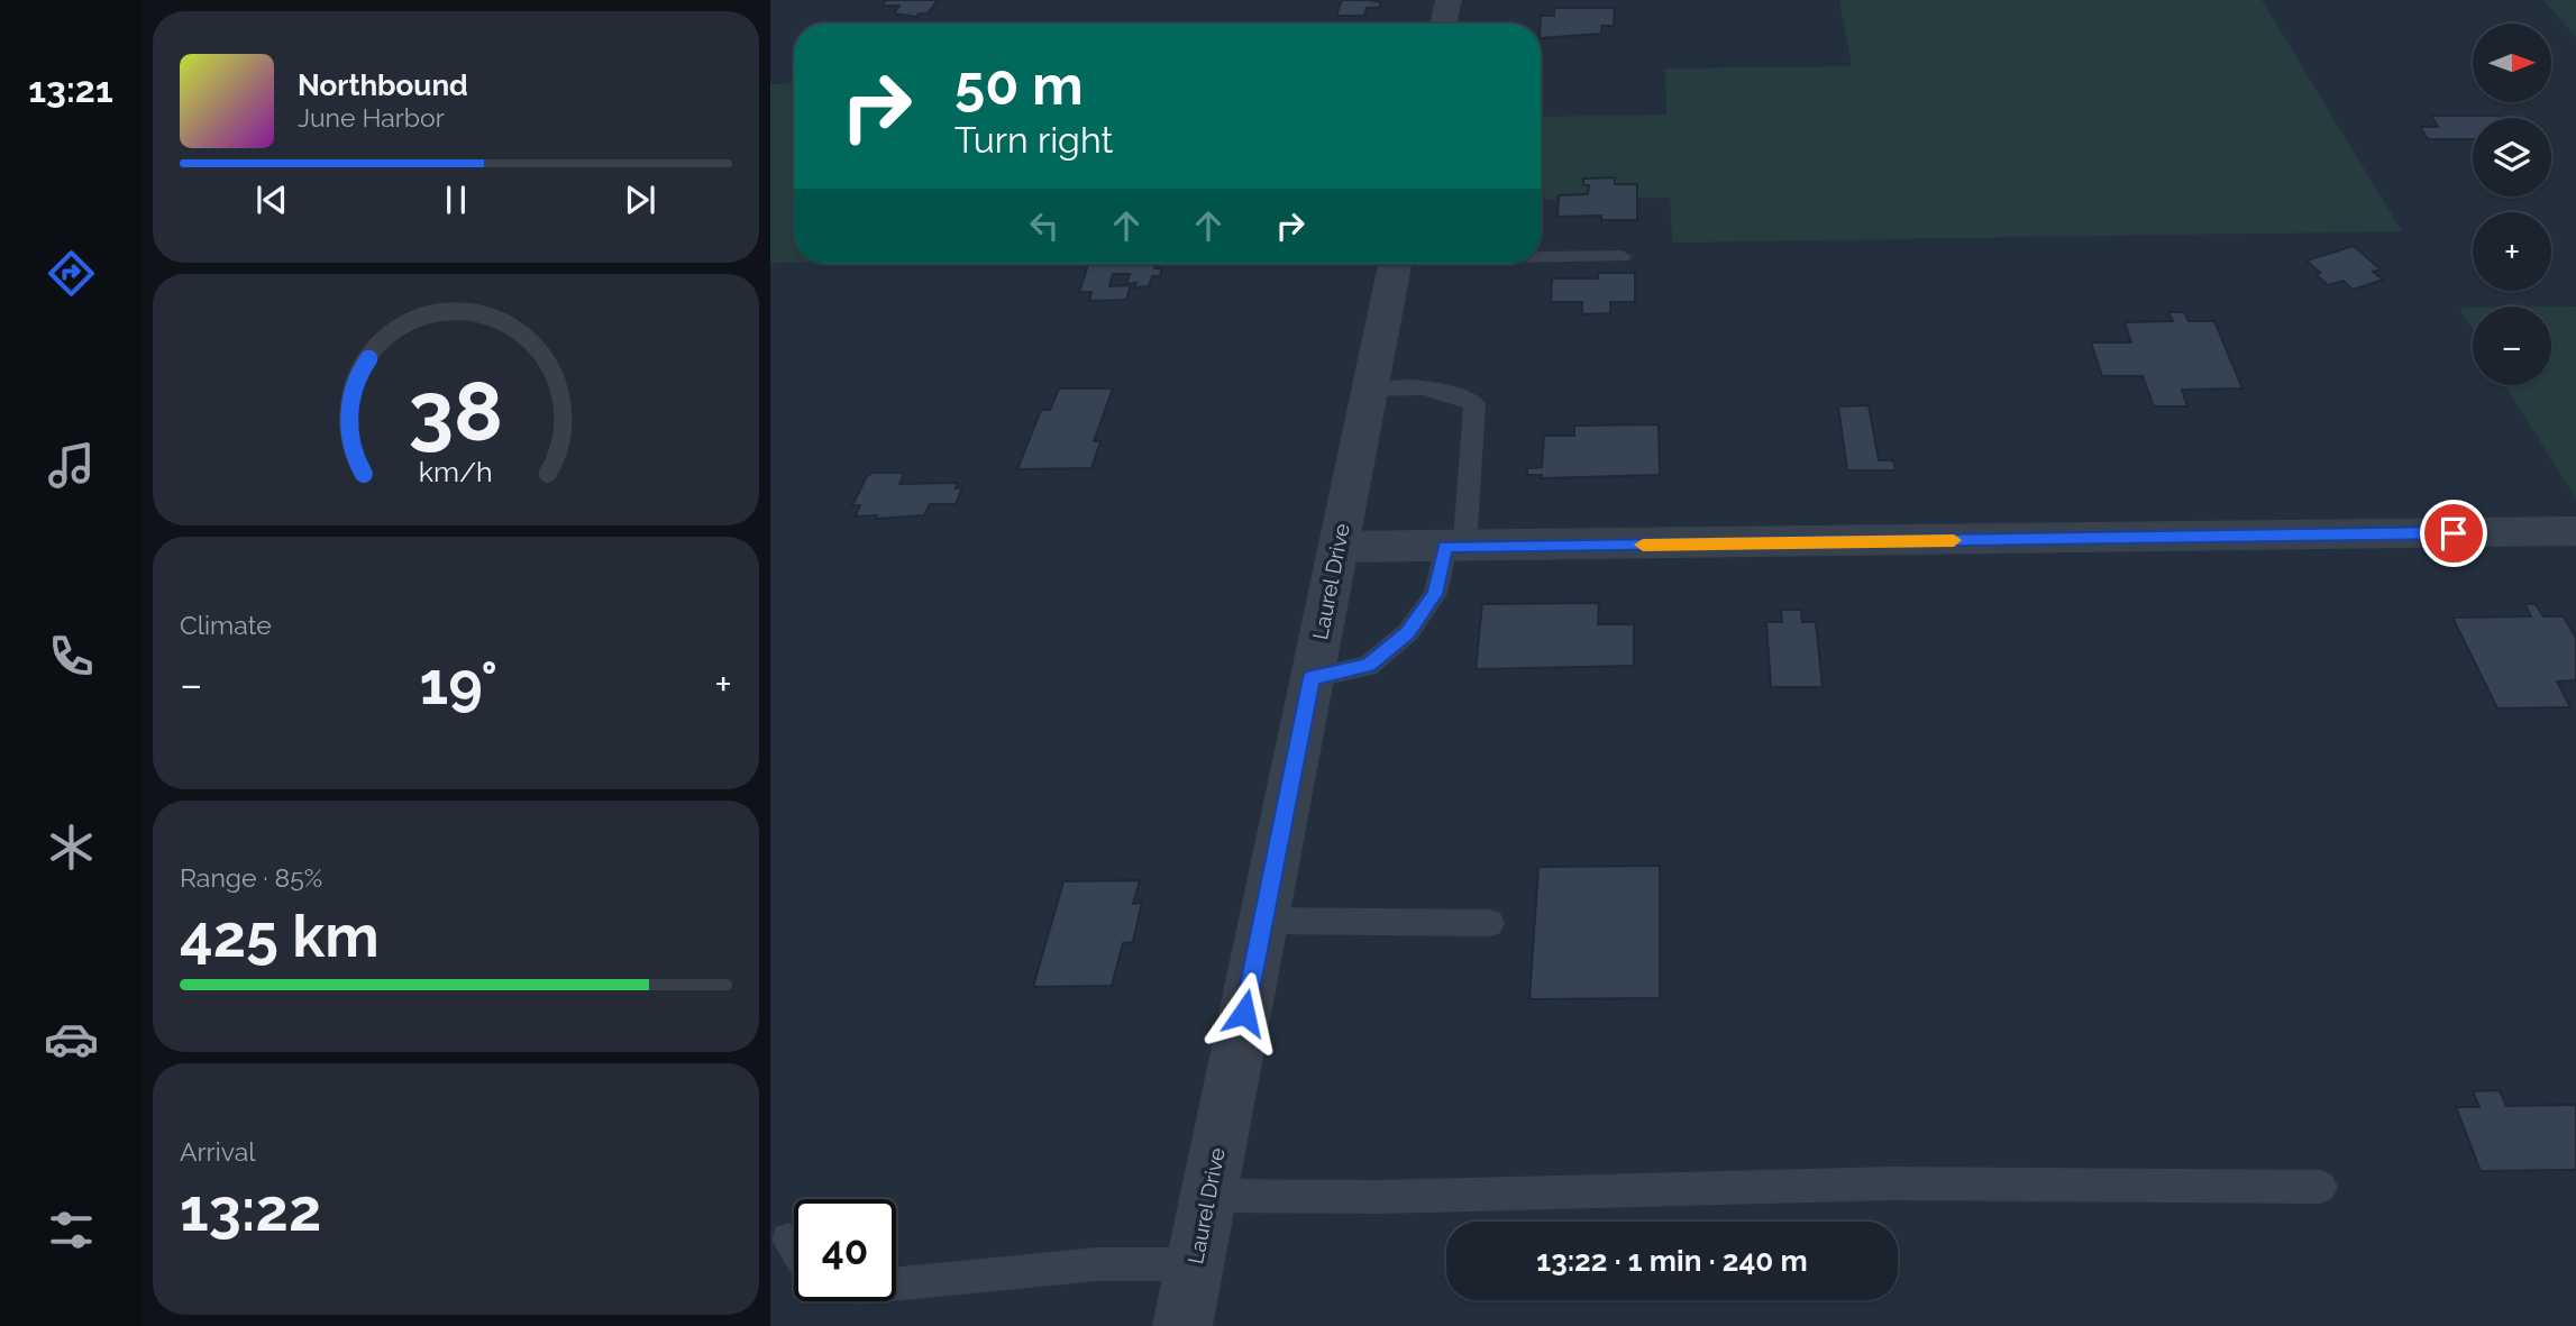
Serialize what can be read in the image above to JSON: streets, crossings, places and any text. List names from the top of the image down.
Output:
{
  "streets": {
    "street": ["Laurel Drive"]
  },
  "north": "right",
  "page": {
    "tabs": "13:21",
    "map_buttons": ["+", "−"],
    "turn": ["50 m", "Turn right"],
    "song": ["Northbound", "June Harbor"],
    "tile": [
      "Climate",
      ["Range · 85%", "425 km"],
      ["Arrival", "13:22"]
    ],
    "heat": ["−", "19°", "+"],
    "limit": "40",
    "trip": "13:22 · 1 min · 240 m",
    "gauge": ["38", "km/h"]
  }
}
